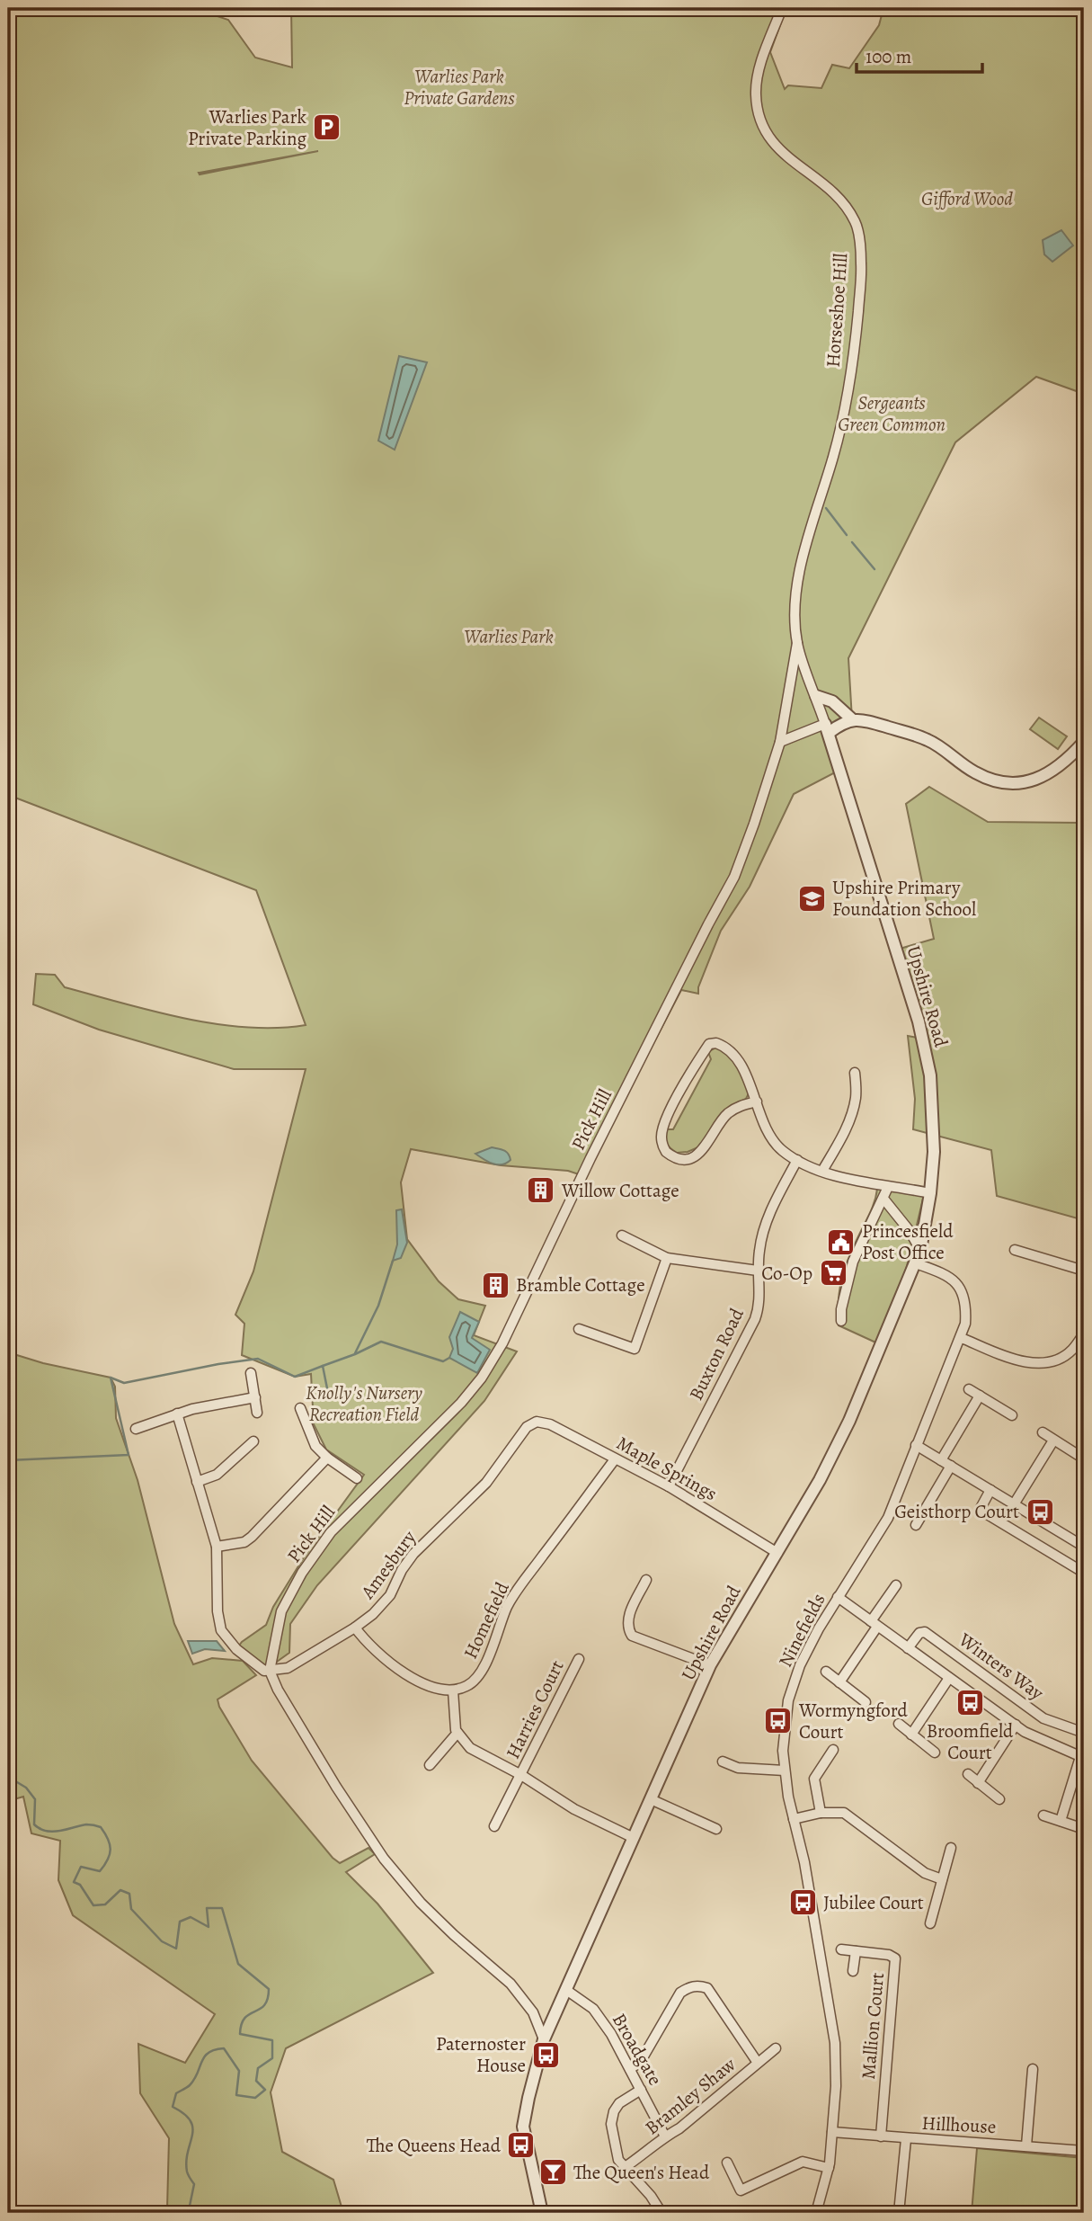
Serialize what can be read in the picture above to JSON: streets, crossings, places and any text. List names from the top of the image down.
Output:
{
  "streets": {
    "street": [
      "Horseshoe Hill",
      "Upshire Road",
      "Pick Hill",
      "Buxton Road",
      "Maple Springs",
      "Amesbury",
      "Homefield",
      "Ninefields",
      "Winters Way",
      "Harries Court",
      "Mallion Court",
      "Broadgate",
      "Bramley Shaw",
      "Hillhouse"
    ]
  },
  "crossings": [
    ["Horseshoe Hill", "Upshire Road"],
    ["Horseshoe Hill", "Pick Hill"],
    ["Upshire Road", "Maple Springs"],
    ["Upshire Road", "Ninefields"],
    ["Upshire Road", "Harries Court"],
    ["Upshire Road", "Broadgate"],
    ["Pick Hill", "Amesbury"],
    ["Buxton Road", "Maple Springs"],
    ["Maple Springs", "Amesbury"],
    ["Maple Springs", "Homefield"],
    ["Ninefields", "Winters Way"],
    ["Ninefields", "Hillhouse"],
    ["Mallion Court", "Hillhouse"],
    ["Broadgate", "Bramley Shaw"]
  ],
  "parks": [
    "Warlies Park Private Gardens",
    "Gifford Wood",
    "Sergeants Green Common",
    "Warlies Park",
    "Knolly's Nursery Recreation Field"
  ],
  "places": {
    "parking": ["Warlies Park Private Parking"],
    "school or university": ["Upshire Primary Foundation School"],
    "building": ["Willow Cottage", "Bramble Cottage"],
    "public building": ["Princesfield Post Office"],
    "supermarket": ["Co-Op"],
    "bus stop": [
      "Geisthorp Court",
      "Broomfield Court",
      "Wormyngford Court",
      "Jubilee Court",
      "Paternoster House",
      "The Queens Head"
    ],
    "bar": ["The Queen's Head"]
  },
  "scale_bar": "100 m"
}
